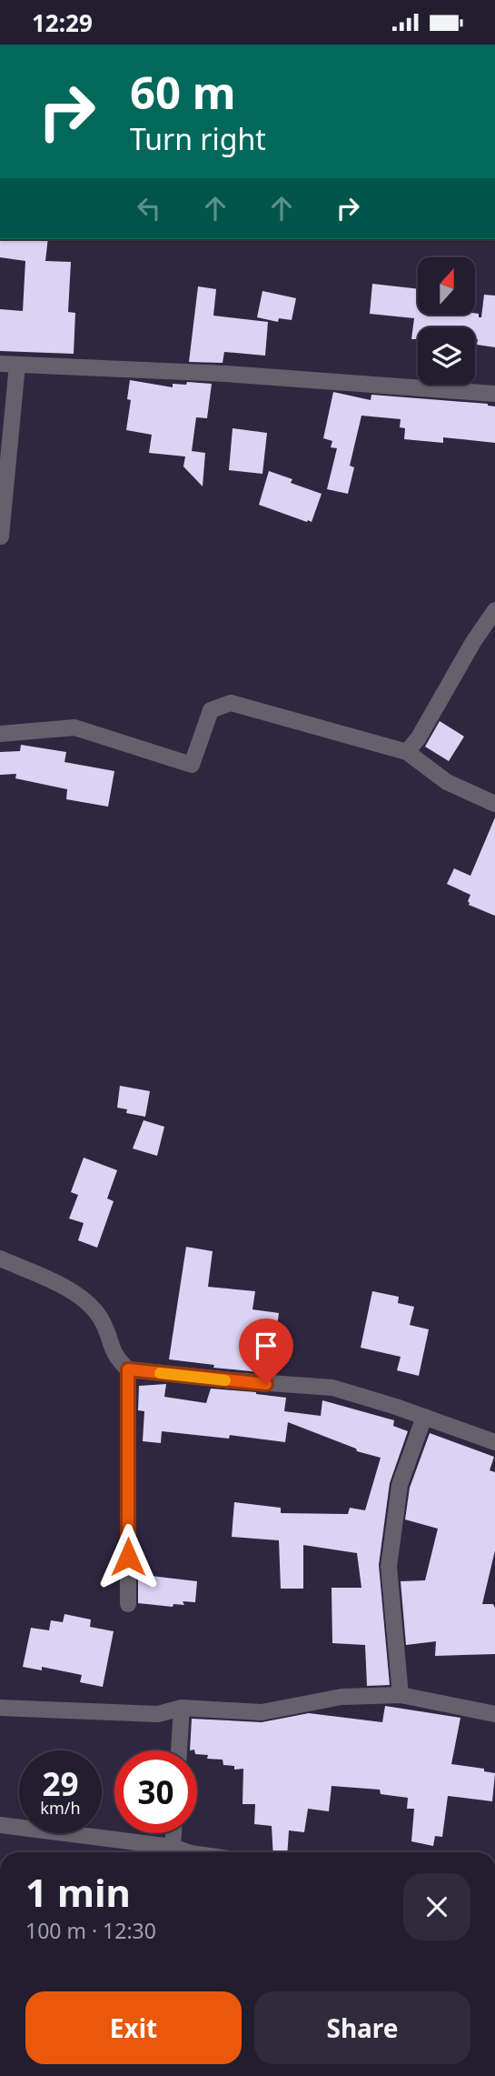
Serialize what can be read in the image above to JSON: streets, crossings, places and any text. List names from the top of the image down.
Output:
{
  "north": "top",
  "page": {
    "status": "12:29",
    "turn": ["60 m", "Turn right"],
    "speed": "29 km/h",
    "limit": "30",
    "heading": ["1 min", "100 m · 12:30"],
    "buttons": ["Exit", "Share"]
  }
}
